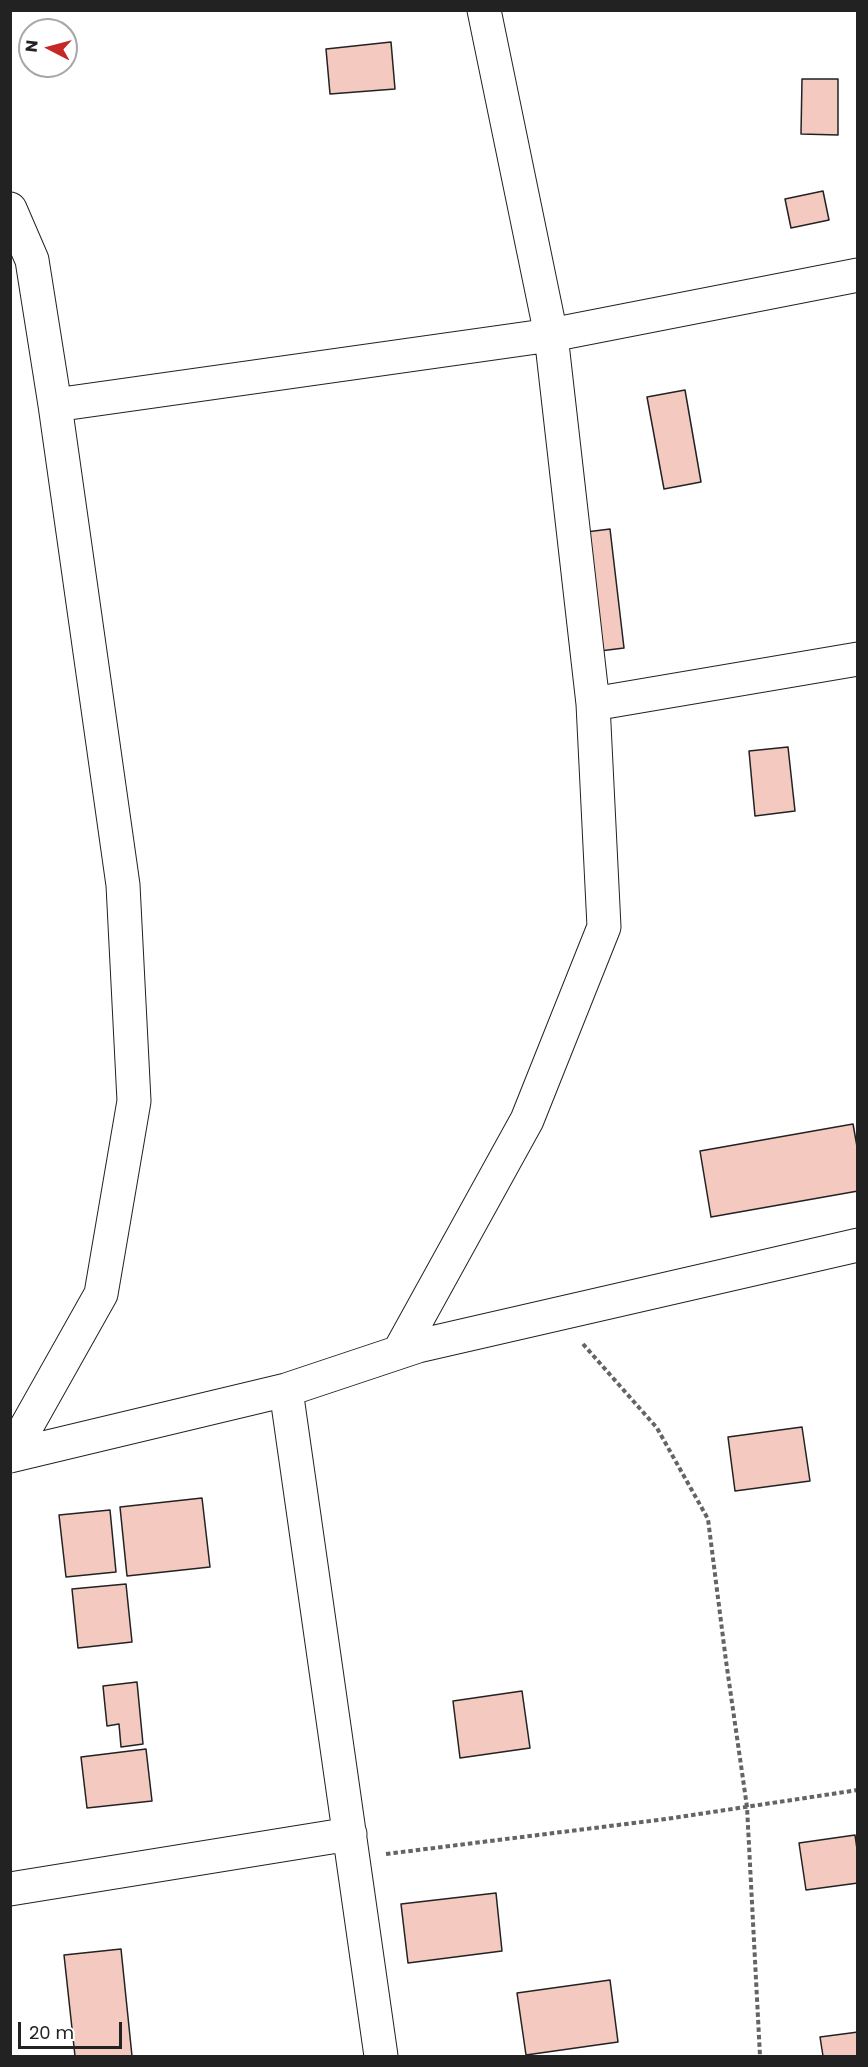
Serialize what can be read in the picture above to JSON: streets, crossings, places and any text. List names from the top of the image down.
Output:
{
  "scale_bar": "20 m",
  "north": "left"
}
